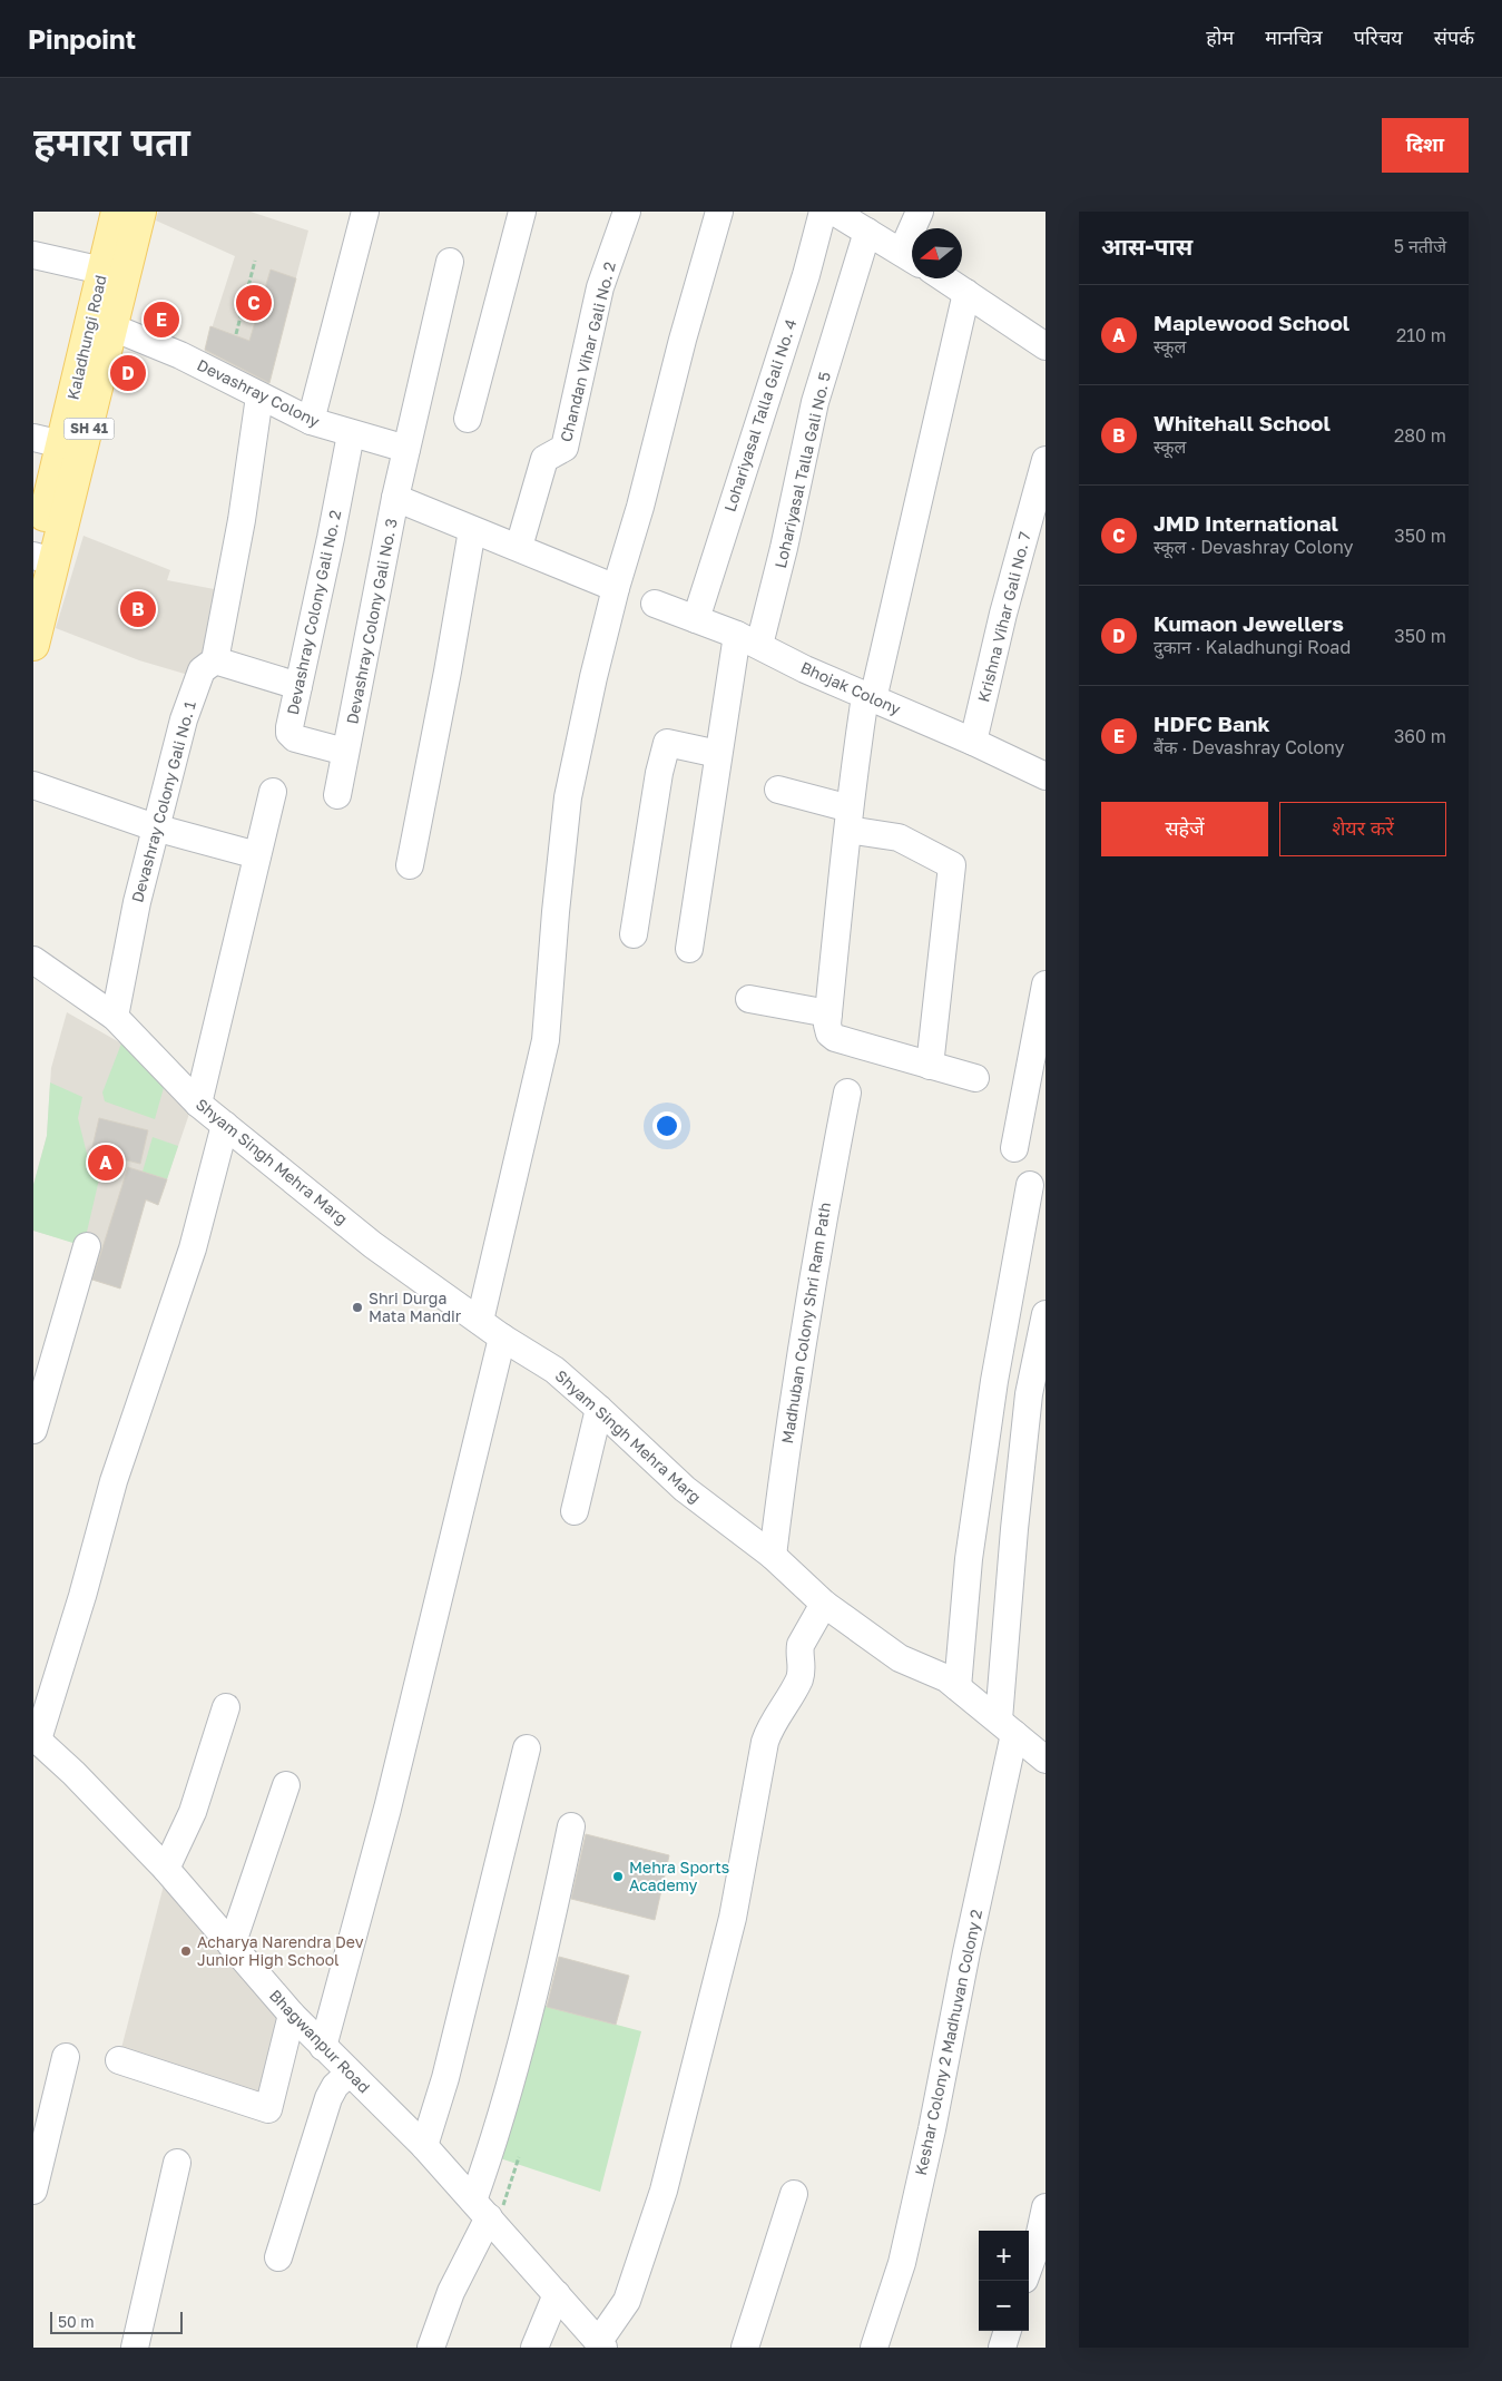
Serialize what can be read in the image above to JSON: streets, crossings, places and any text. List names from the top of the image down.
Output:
{
  "streets": {
    "main road": ["Kaladhungi Road", "SH 41"],
    "street": [
      "Chandan Vihar Gali No. 2",
      "Devashray Colony",
      "Lohariyasal Talla Gali No. 4",
      "Lohariyasal Talla Gali No. 5",
      "Devashray Colony Gali No. 2",
      "Krishna Vihar Gali No. 7",
      "Devashray Colony Gali No. 3",
      "Bhojak Colony",
      "Devashray Colony Gali No. 1",
      "Shyam Singh Mehra Marg",
      "Madhuban Colony Shri Ram Path",
      "Bhagwanpur Road",
      "Keshar Colony 2 Madhuvan Colony 2"
    ]
  },
  "crossings": [
    ["Kaladhungi Road", "Devashray Colony"],
    ["Devashray Colony", "Devashray Colony Gali No. 2"],
    ["Devashray Colony", "Devashray Colony Gali No. 3"],
    ["Lohariyasal Talla Gali No. 4", "Bhojak Colony"],
    ["Lohariyasal Talla Gali No. 5", "Bhojak Colony"],
    ["Devashray Colony Gali No. 2", "Devashray Colony Gali No. 3"],
    ["Krishna Vihar Gali No. 7", "Bhojak Colony"],
    ["Devashray Colony Gali No. 1", "Shyam Singh Mehra Marg"],
    ["Shyam Singh Mehra Marg", "Madhuban Colony Shri Ram Path"],
    ["Shyam Singh Mehra Marg", "Keshar Colony 2 Madhuvan Colony 2"]
  ],
  "places": ["Shri Durga Mata Mandir", "Mehra Sports Academy", "Acharya Narendra Dev Junior High School"],
  "scale_bar": "50 m",
  "north": "left",
  "page": {
    "header": "Pinpoint",
    "nav": [
      "होम",
      "मानचित्र",
      "परिचय",
      "संपर्क"
    ],
    "title": "हमारा पता",
    "buttons": [
      "दिशा",
      ["सहेजें", "शेयर करें"]
    ],
    "heading": ["आस-पास", "5 नतीजे"],
    "pins": [
      "C",
      "E",
      "D",
      "B",
      "A"
    ],
    "list": [
      {
        "mark": "A",
        "name": "Maplewood School",
        "note": "स्कूल",
        "value": "210 m"
      },
      {
        "mark": "B",
        "name": "Whitehall School",
        "note": "स्कूल",
        "value": "280 m"
      },
      {
        "mark": "C",
        "name": "JMD International",
        "note": "स्कूल · Devashray Colony",
        "value": "350 m"
      },
      {
        "mark": "D",
        "name": "Kumaon Jewellers",
        "note": "दुकान · Kaladhungi Road",
        "value": "350 m"
      },
      {
        "mark": "E",
        "name": "HDFC Bank",
        "note": "बैंक · Devashray Colony",
        "value": "360 m"
      }
    ],
    "map_buttons": ["+", "−"],
    "scale": "50 m"
  }
}
